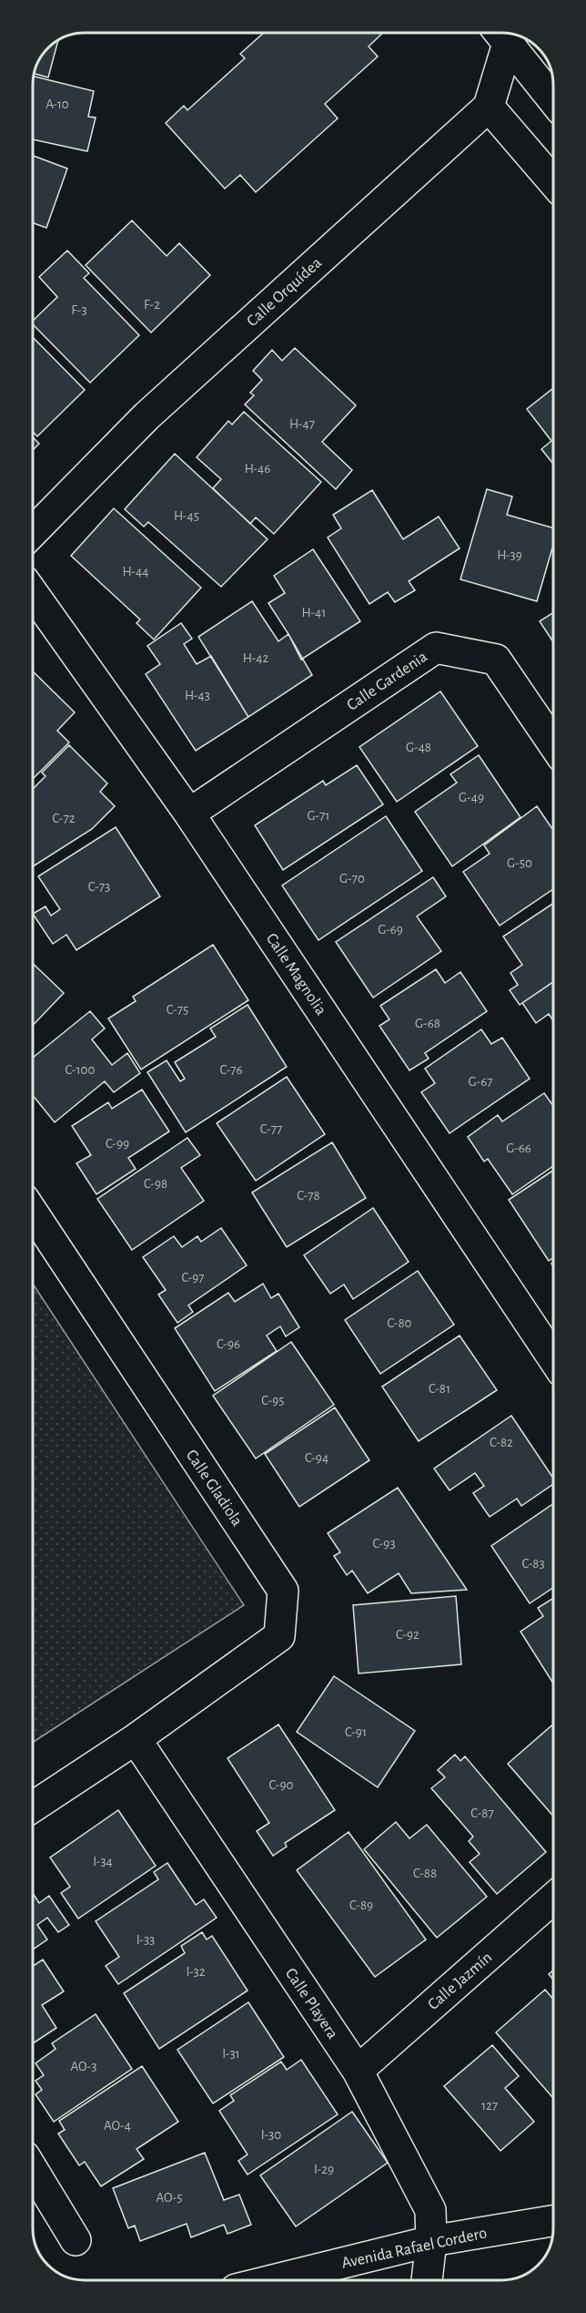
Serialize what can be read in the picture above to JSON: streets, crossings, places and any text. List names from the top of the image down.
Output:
{
  "streets": {
    "street": [
      "Calle Orquídea",
      "Calle Gardenia",
      "Calle Magnolia",
      "Calle Gladiola",
      "Calle Jazmín",
      "Calle Playera",
      "Avenida Rafael Cordero"
    ]
  },
  "crossings": [
    ["Calle Gardenia", "Calle Magnolia"],
    ["Calle Gladiola", "Calle Playera"],
    ["Calle Jazmín", "Calle Playera"],
    ["Calle Playera", "Avenida Rafael Cordero"]
  ],
  "house_numbers": [
    "A-10",
    "F-2",
    "F-3",
    "H-47",
    "H-46",
    "H-45",
    "H-39",
    "H-44",
    "H-41",
    "H-42",
    "H-43",
    "G-48",
    "G-49",
    "G-71",
    "C-72",
    "G-50",
    "G-70",
    "C-73",
    "G-69",
    "C-75",
    "G-68",
    "C-100",
    "C-76",
    "G-67",
    "C-77",
    "C-99",
    "G-66",
    "C-98",
    "C-78",
    "C-97",
    "C-80",
    "C-96",
    "C-81",
    "C-95",
    "C-82",
    "C-94",
    "C-93",
    "C-83",
    "C-92",
    "C-91",
    "C-90",
    "C-87",
    "I-34",
    "C-88",
    "C-89",
    "I-33",
    "I-32",
    "I-31",
    "AO-3",
    "127",
    "AO-4",
    "I-30",
    "I-29",
    "AO-5"
  ]
}
